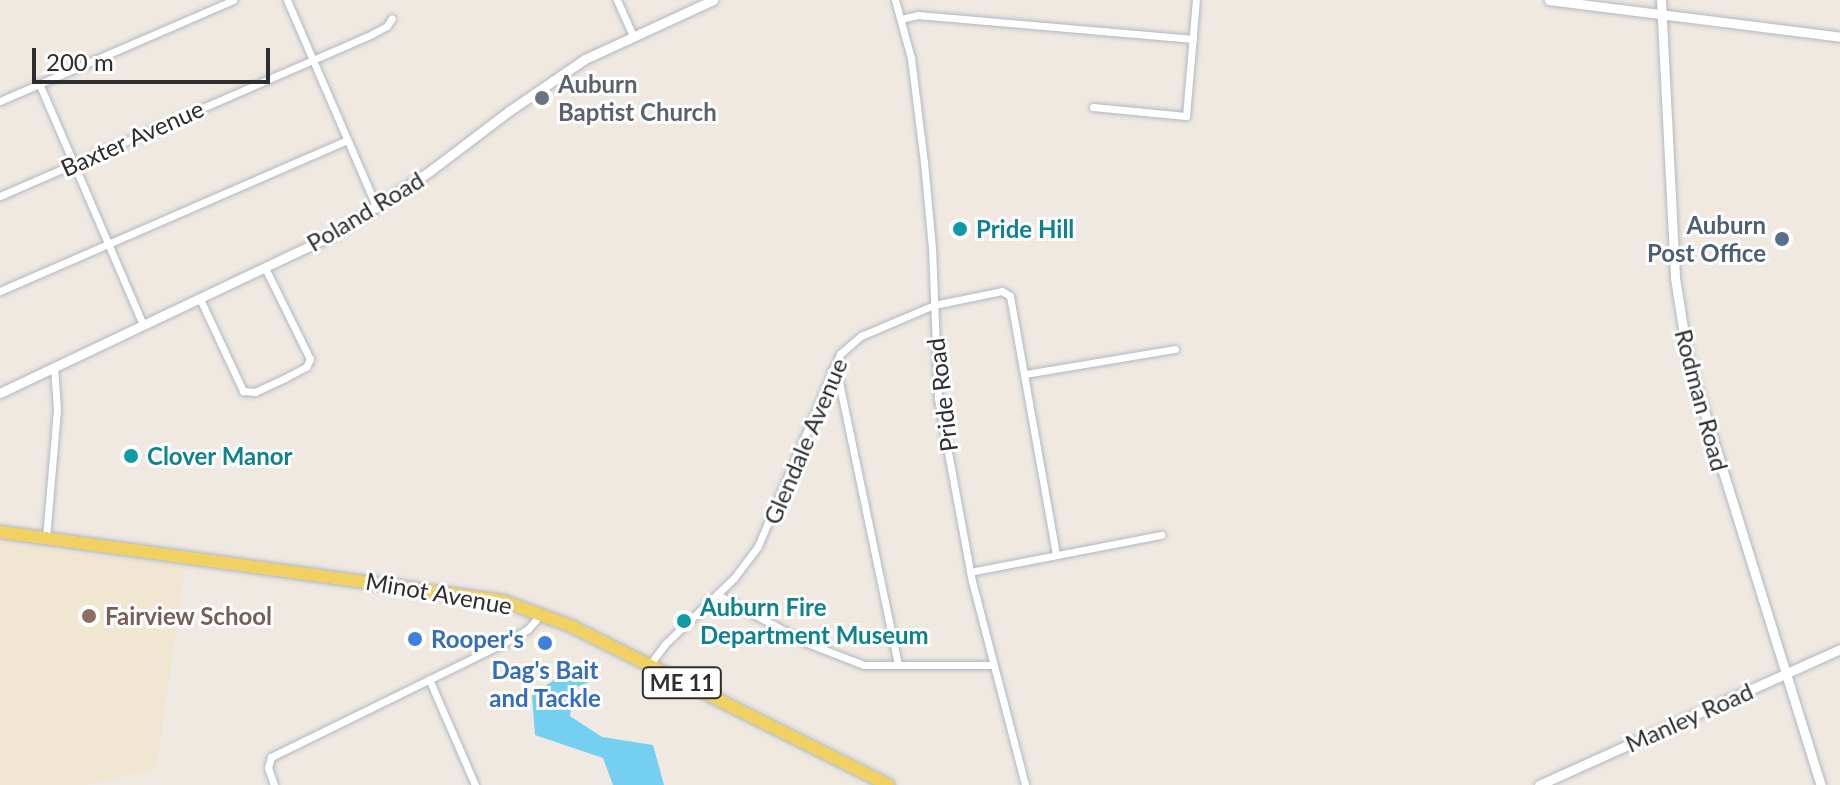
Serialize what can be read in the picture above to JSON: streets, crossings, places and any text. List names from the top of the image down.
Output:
{
  "streets": {
    "main road": ["Minot Avenue", "ME 11"],
    "street": [
      "Baxter Avenue",
      "Poland Road",
      "Pride Road",
      "Rodman Road",
      "Glendale Avenue",
      "Manley Road"
    ]
  },
  "crossings": [
    ["Pride Road", "Glendale Avenue"],
    ["Rodman Road", "Manley Road"],
    ["Glendale Avenue", "Minot Avenue"]
  ],
  "places": [
    "Auburn Baptist Church",
    "Pride Hill",
    "Auburn Post Office",
    "Clover Manor",
    "Fairview School",
    "Auburn Fire Department Museum",
    "Rooper's",
    "Dag's Bait and Tackle"
  ],
  "scale_bar": "200 m"
}
